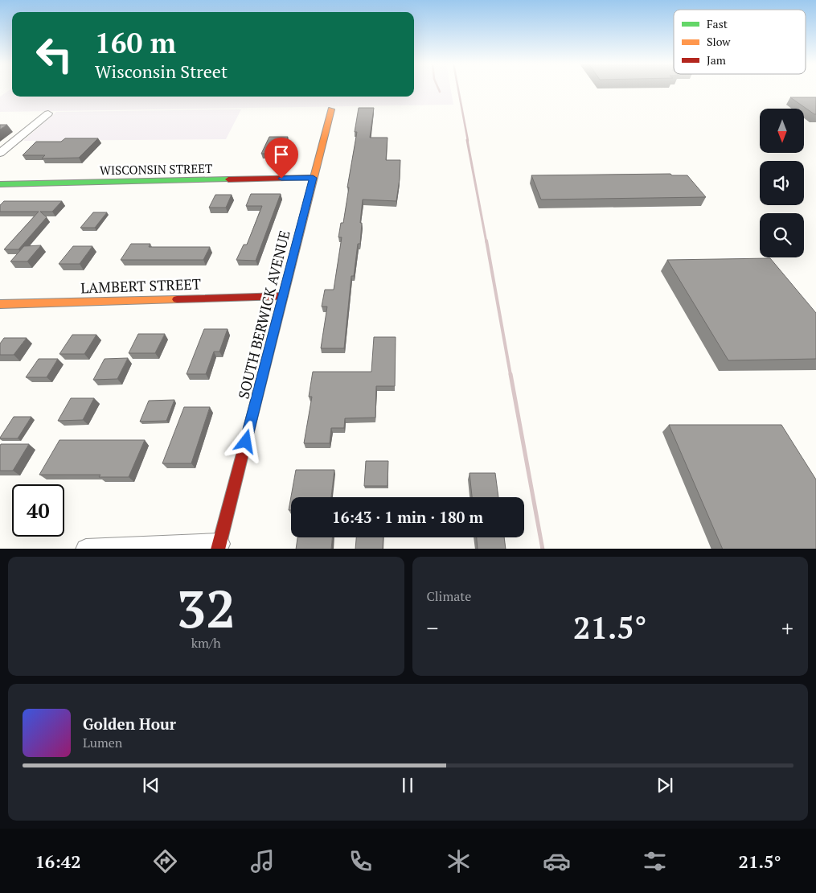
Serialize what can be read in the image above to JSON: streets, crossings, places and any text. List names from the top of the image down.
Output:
{
  "streets": {
    "street": ["WISCONSIN STREET", "LAMBERT STREET", "SOUTH BERWICK AVENUE"]
  },
  "crossings": [
    ["WISCONSIN STREET", "SOUTH BERWICK AVENUE"],
    ["LAMBERT STREET", "SOUTH BERWICK AVENUE"]
  ],
  "legend": ["Fast", "Slow", "Jam"],
  "north": "bottom",
  "page": {
    "turn": ["160 m", "Wisconsin Street"],
    "limit": "40",
    "trip": "16:43 · 1 min · 180 m",
    "tile": [
      ["32", "km/h"],
      "Climate"
    ],
    "heat": ["−", "21.5°", "+"],
    "song": ["Golden Hour", "Lumen"],
    "tabs": ["16:42", "21.5°"]
  }
}
